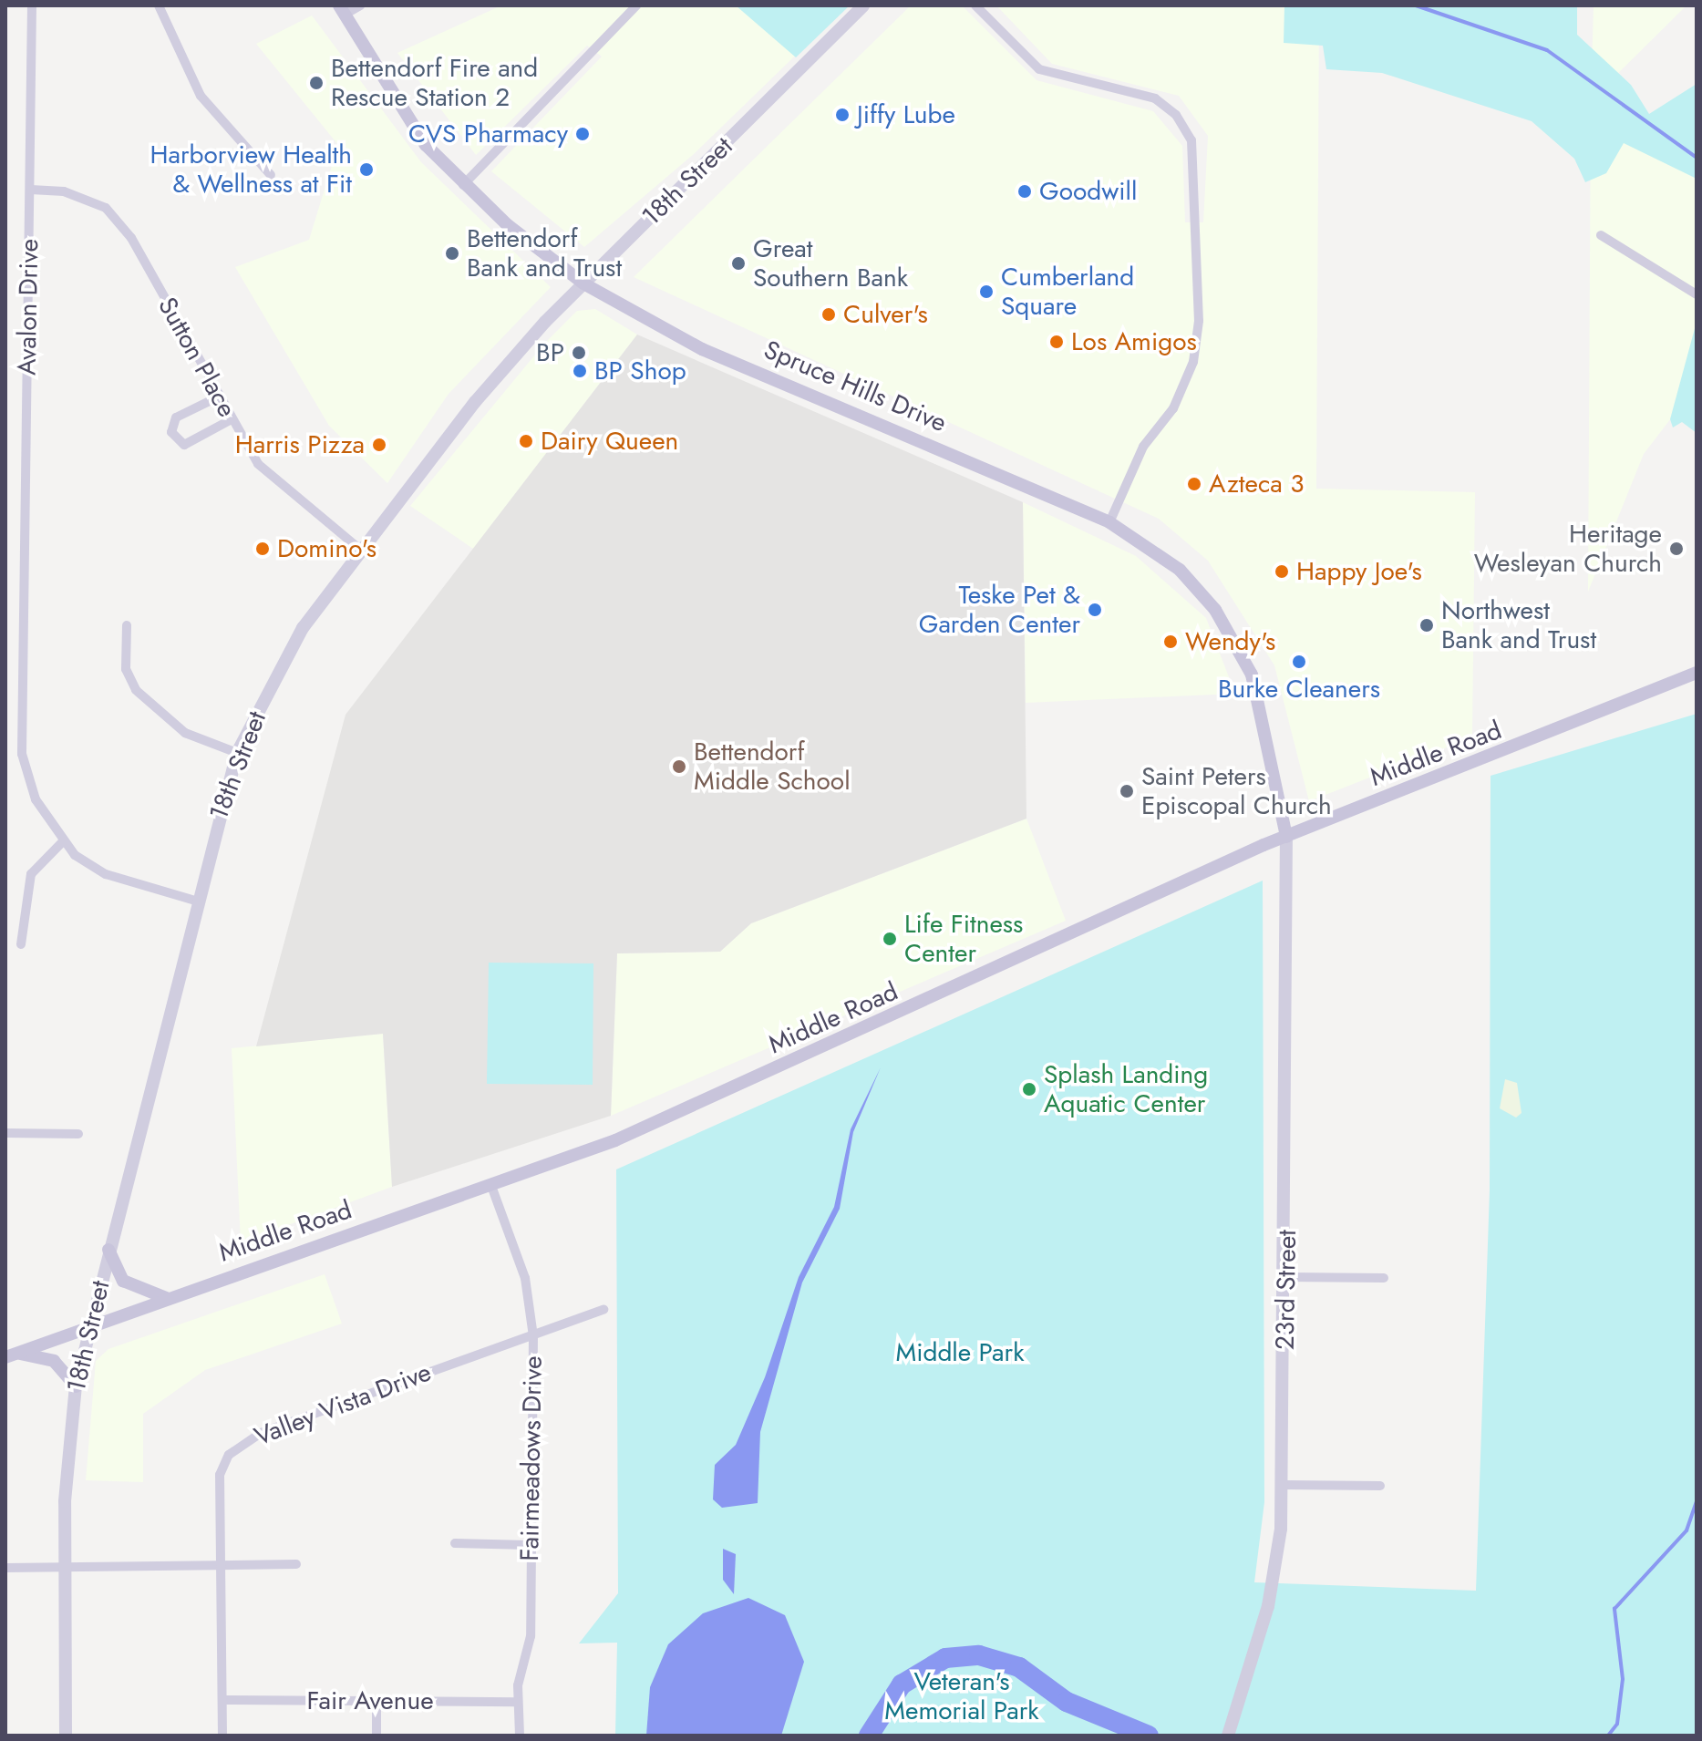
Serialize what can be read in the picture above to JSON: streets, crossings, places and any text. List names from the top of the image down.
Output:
{
  "streets": {
    "main road": ["Spruce Hills Drive", "Middle Road"],
    "street": [
      "18th Street",
      "Avalon Drive",
      "Sutton Place",
      "23rd Street",
      "Valley Vista Drive",
      "Fairmeadows Drive",
      "Fair Avenue"
    ]
  },
  "crossings": [
    ["18th Street", "Avalon Drive"],
    ["18th Street", "Sutton Place"],
    ["18th Street", "Spruce Hills Drive"],
    ["18th Street", "Middle Road"],
    ["Avalon Drive", "Sutton Place"],
    ["Spruce Hills Drive", "Middle Road"],
    ["Spruce Hills Drive", "23rd Street"],
    ["Middle Road", "23rd Street"],
    ["Middle Road", "Fairmeadows Drive"],
    ["Valley Vista Drive", "Fairmeadows Drive"],
    ["Valley Vista Drive", "Fair Avenue"],
    ["Fairmeadows Drive", "Fair Avenue"]
  ],
  "parks": ["Middle Park", "Veteran's Memorial Park"],
  "places": [
    "Bettendorf Fire and Rescue Station 2",
    "Jiffy Lube",
    "CVS Pharmacy",
    "Harborview Health & Wellness at Fit",
    "Goodwill",
    "Bettendorf Bank and Trust",
    "Great Southern Bank",
    "Cumberland Square",
    "Culver's",
    "Los Amigos",
    "BP",
    "BP Shop",
    "Dairy Queen",
    "Harris Pizza",
    "Azteca 3",
    "Domino's",
    "Heritage Wesleyan Church",
    "Happy Joe's",
    "Teske Pet & Garden Center",
    "Northwest Bank and Trust",
    "Wendy's",
    "Burke Cleaners",
    "Bettendorf Middle School",
    "Saint Peters Episcopal Church",
    "Life Fitness Center",
    "Splash Landing Aquatic Center"
  ]
}
